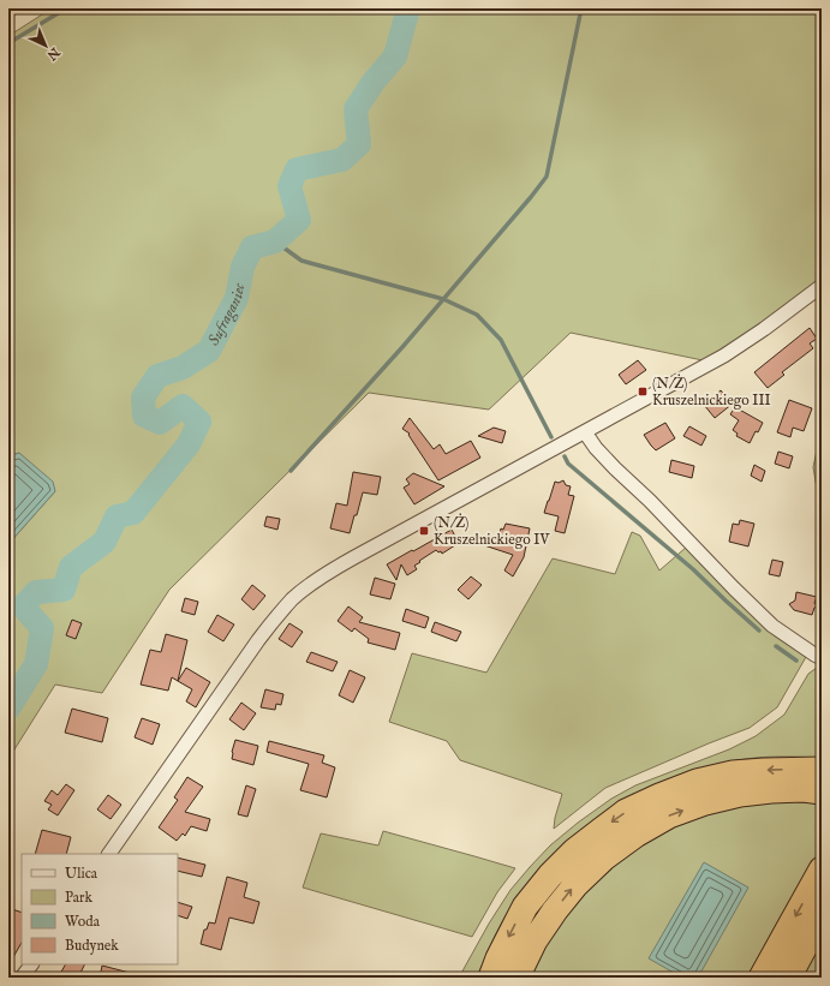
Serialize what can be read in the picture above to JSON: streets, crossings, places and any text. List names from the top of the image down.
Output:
{
  "water": ["Sufraganiec"],
  "places": {
    "transit": ["(N/Ż) Kruszelnickiego III", "(N/Ż) Kruszelnickiego IV"]
  },
  "legend": [
    "Ulica",
    "Park",
    "Woda",
    "Budynek"
  ],
  "north": "bottom right"
}
